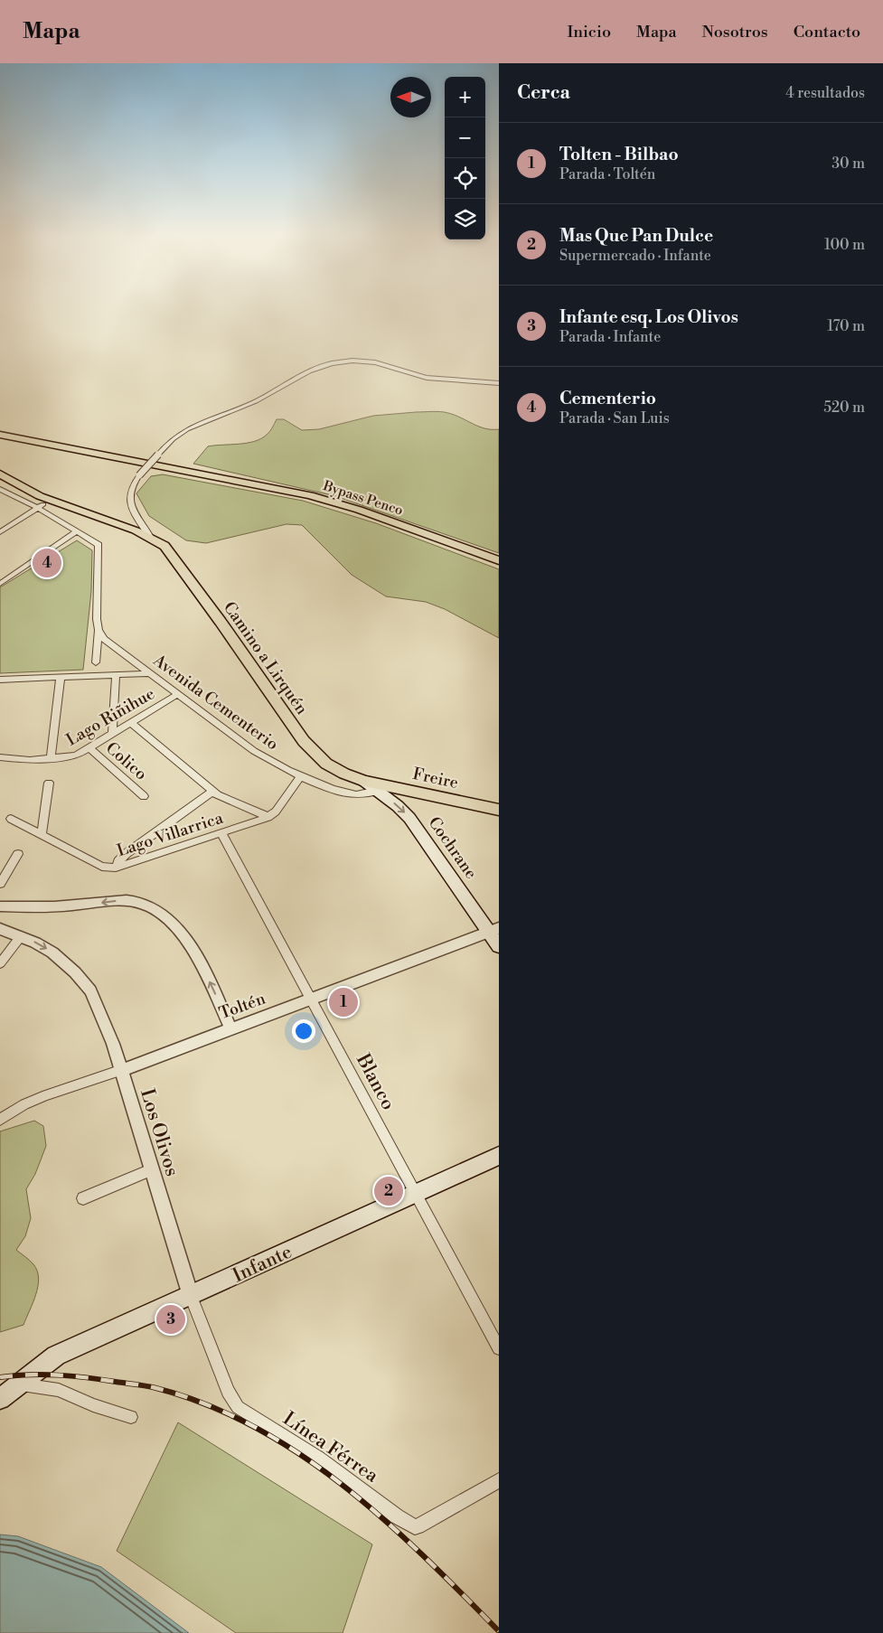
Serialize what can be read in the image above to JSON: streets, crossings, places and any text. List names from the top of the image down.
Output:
{
  "streets": {
    "main road": [
      "Bypass Penco",
      "Camino a Lirquén",
      "Freire",
      "Cochrane",
      "Infante"
    ],
    "street": [
      "Avenida Cementerio",
      "Lago Riñihue",
      "Colico",
      "Lago Villarrica",
      "Toltén",
      "Blanco",
      "Los Olivos",
      "Línea Férrea"
    ]
  },
  "crossings": [
    ["Camino a Lirquén", "Freire"],
    ["Camino a Lirquén", "Cochrane"],
    ["Avenida Cementerio", "Lago Riñihue"],
    ["Avenida Cementerio", "Lago Villarrica"],
    ["Avenida Cementerio", "Cochrane"],
    ["Lago Riñihue", "Colico"],
    ["Freire", "Cochrane"],
    ["Lago Villarrica", "Blanco"],
    ["Cochrane", "Toltén"],
    ["Toltén", "Blanco"],
    ["Toltén", "Los Olivos"],
    ["Blanco", "Infante"],
    ["Los Olivos", "Infante"],
    ["Los Olivos", "Línea Férrea"]
  ],
  "one_way": ["Cochrane"],
  "north": "left",
  "page": {
    "header": "Mapa",
    "nav": [
      "Inicio",
      "Mapa",
      "Nosotros",
      "Contacto"
    ],
    "heading": ["Cerca", "4 resultados"],
    "map_buttons": ["+", "−"],
    "list": [
      {
        "mark": "1",
        "name": "Tolten - Bilbao",
        "note": "Parada · Toltén",
        "value": "30 m"
      },
      {
        "mark": "2",
        "name": "Mas Que Pan Dulce",
        "note": "Supermercado · Infante",
        "value": "100 m"
      },
      {
        "mark": "3",
        "name": "Infante esq. Los Olivos",
        "note": "Parada · Infante",
        "value": "170 m"
      },
      {
        "mark": "4",
        "name": "Cementerio",
        "note": "Parada · San Luis",
        "value": "520 m"
      }
    ],
    "pins": [
      "4",
      "1",
      "2",
      "3"
    ]
  }
}
